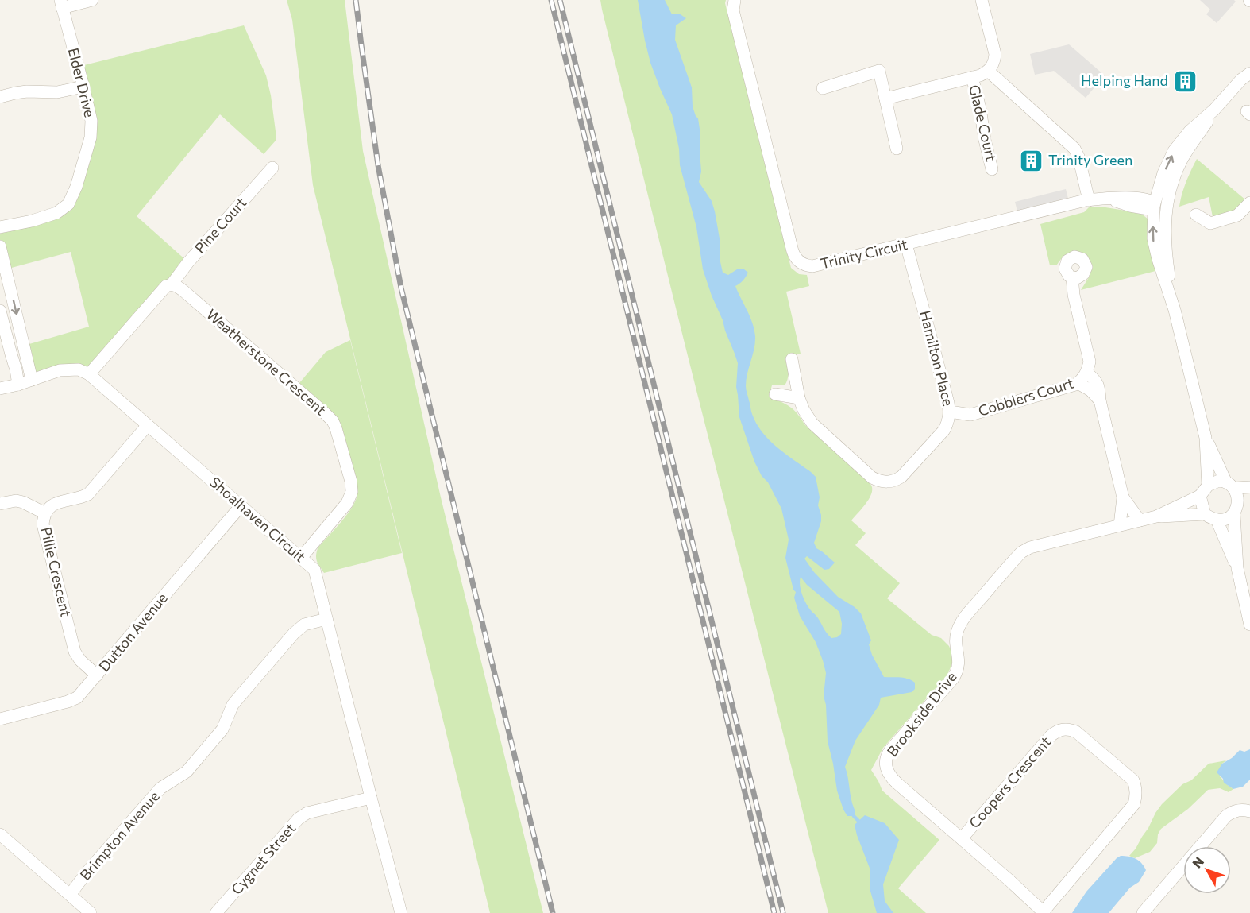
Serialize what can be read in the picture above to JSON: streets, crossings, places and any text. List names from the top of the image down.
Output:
{
  "streets": {
    "street": [
      "Elder Drive",
      "Glade Court",
      "Pine Court",
      "Trinity Circuit",
      "Hamilton Place",
      "Weatherstone Crescent",
      "Cobblers Court",
      "Shoalhaven Circuit",
      "Pillie Crescent",
      "Dutton Avenue",
      "Brookside Drive",
      "Coopers Crescent",
      "Brimpton Avenue",
      "Cygnet Street"
    ]
  },
  "crossings": [
    ["Pine Court", "Weatherstone Crescent"],
    ["Trinity Circuit", "Hamilton Place"],
    ["Hamilton Place", "Cobblers Court"],
    ["Weatherstone Crescent", "Shoalhaven Circuit"],
    ["Shoalhaven Circuit", "Pillie Crescent"],
    ["Shoalhaven Circuit", "Dutton Avenue"],
    ["Shoalhaven Circuit", "Brimpton Avenue"],
    ["Shoalhaven Circuit", "Cygnet Street"],
    ["Pillie Crescent", "Dutton Avenue"],
    ["Brookside Drive", "Coopers Crescent"]
  ],
  "places": {
    "building": ["Helping Hand", "Trinity Green"]
  },
  "north": "top left"
}
